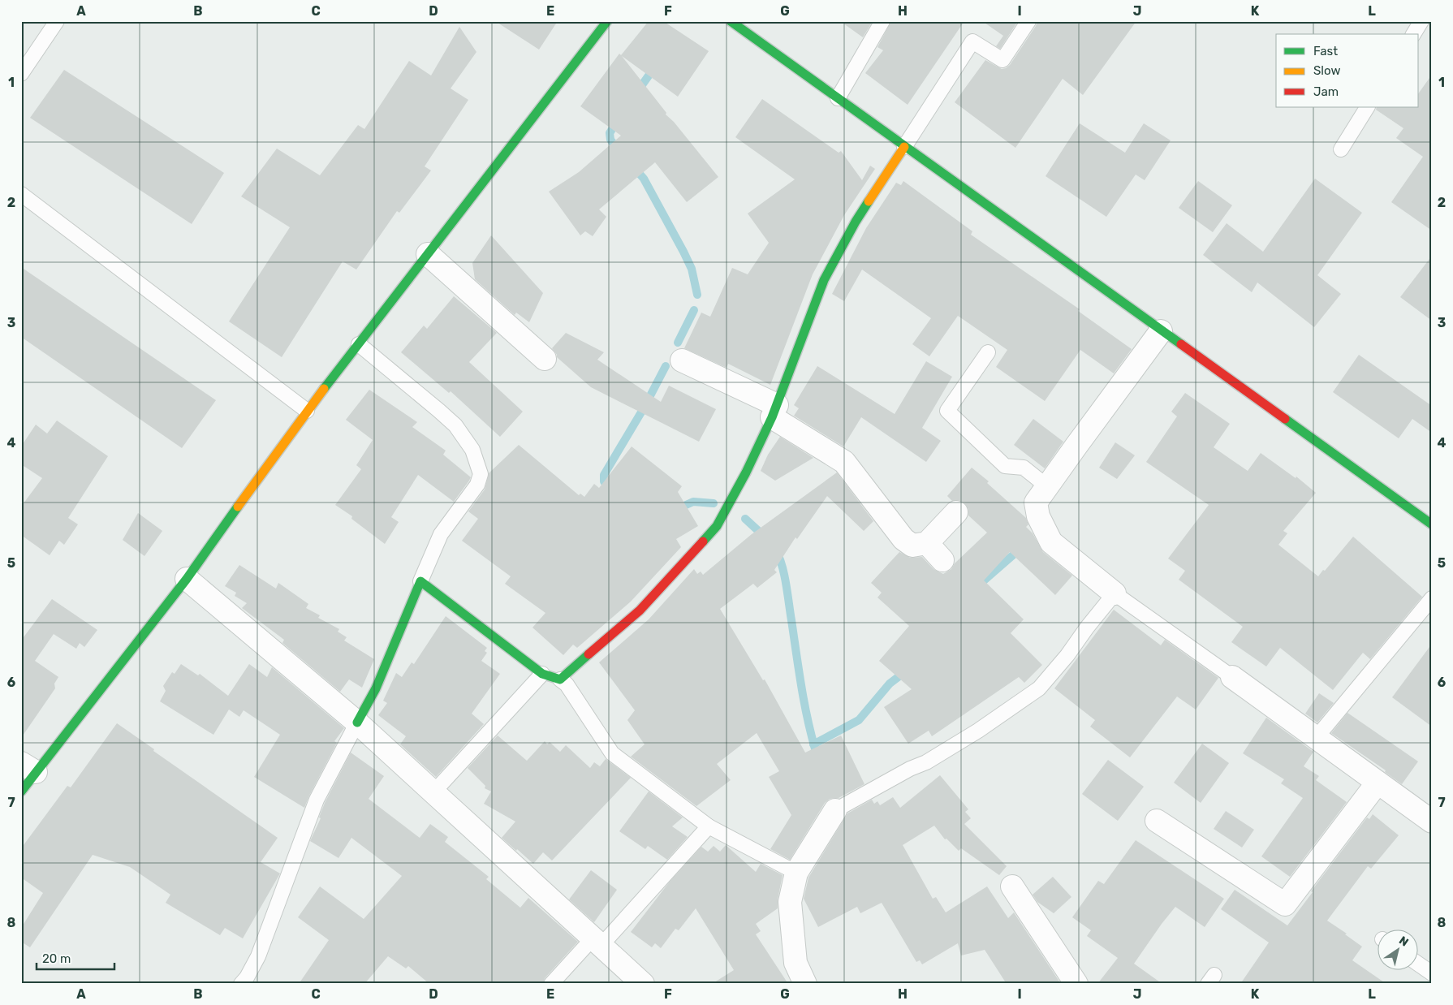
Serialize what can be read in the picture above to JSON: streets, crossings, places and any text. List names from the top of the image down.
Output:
{
  "legend": ["Fast", "Slow", "Jam"],
  "scale_bar": "20 m",
  "north": "top right",
  "grid": {
    "columns": [
      "A",
      "B",
      "C",
      "D",
      "E",
      "F",
      "G",
      "H",
      "I",
      "J",
      "K",
      "L"
    ],
    "rows": [
      "1",
      "2",
      "3",
      "4",
      "5",
      "6",
      "7",
      "8"
    ]
  }
}
